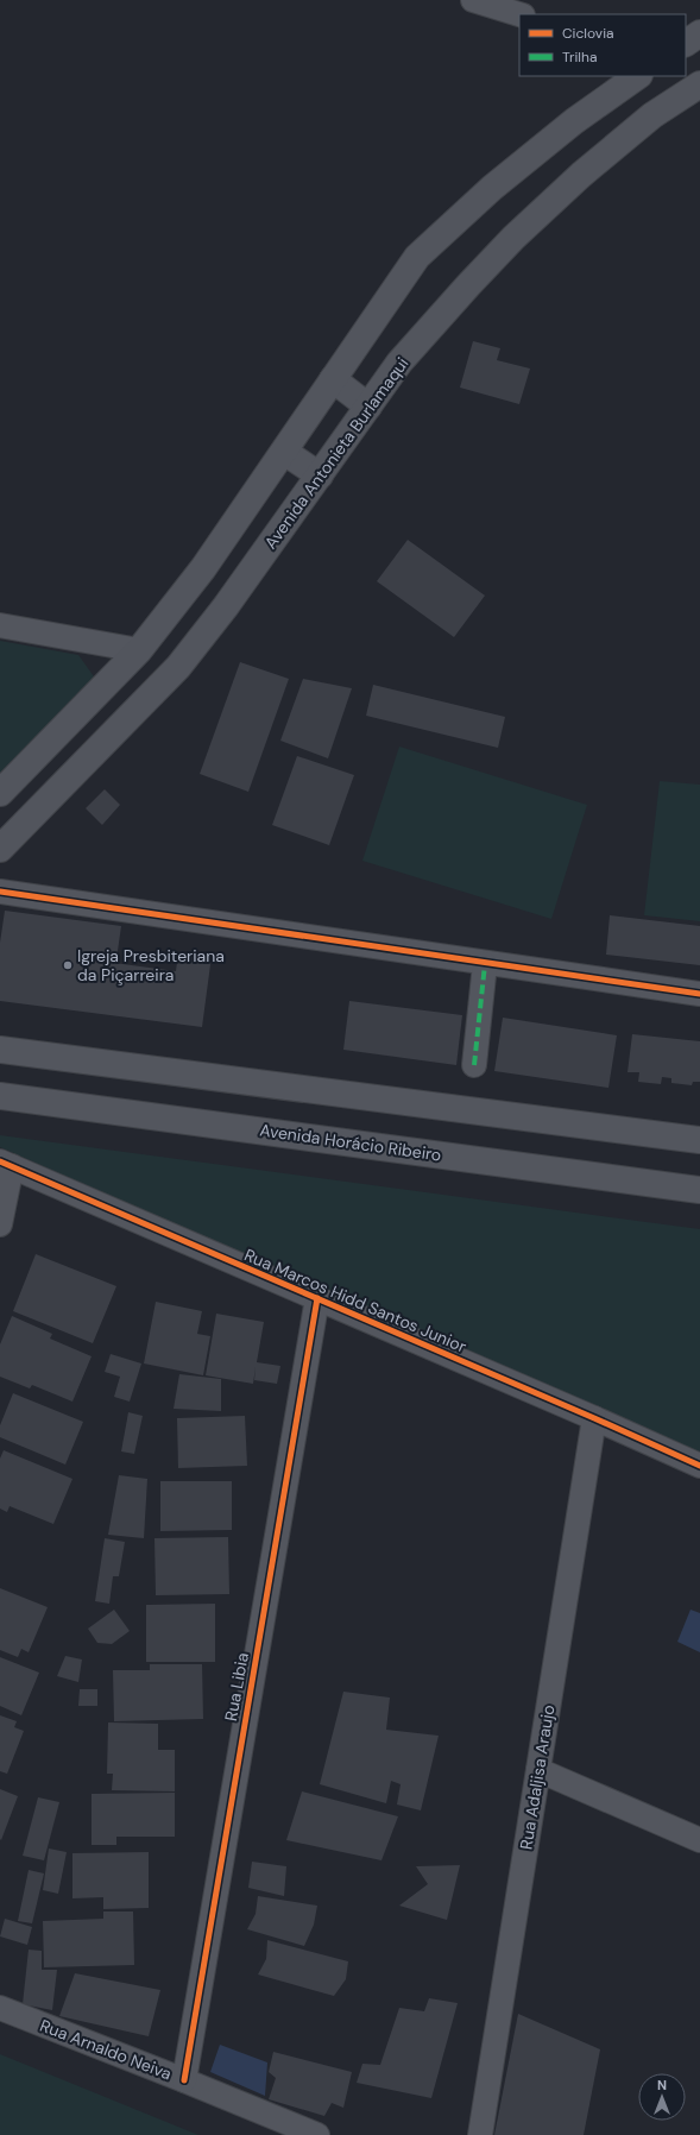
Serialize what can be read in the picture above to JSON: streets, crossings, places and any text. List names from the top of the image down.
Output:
{
  "streets": {
    "main road": ["Avenida Antonieta Burlamaqui"],
    "street": [
      "Avenida Horácio Ribeiro",
      "Rua Marcos Hidd Santos Junior",
      "Rua Libia",
      "Rua Adaljisa Araujo",
      "Rua Arnaldo Neiva"
    ]
  },
  "crossings": [
    ["Rua Marcos Hidd Santos Junior", "Rua Libia"],
    ["Rua Marcos Hidd Santos Junior", "Rua Adaljisa Araujo"],
    ["Rua Libia", "Rua Arnaldo Neiva"]
  ],
  "places": ["Igreja Presbiteriana da Piçarreira"],
  "legend": ["Ciclovia", "Trilha"],
  "north": "top"
}
